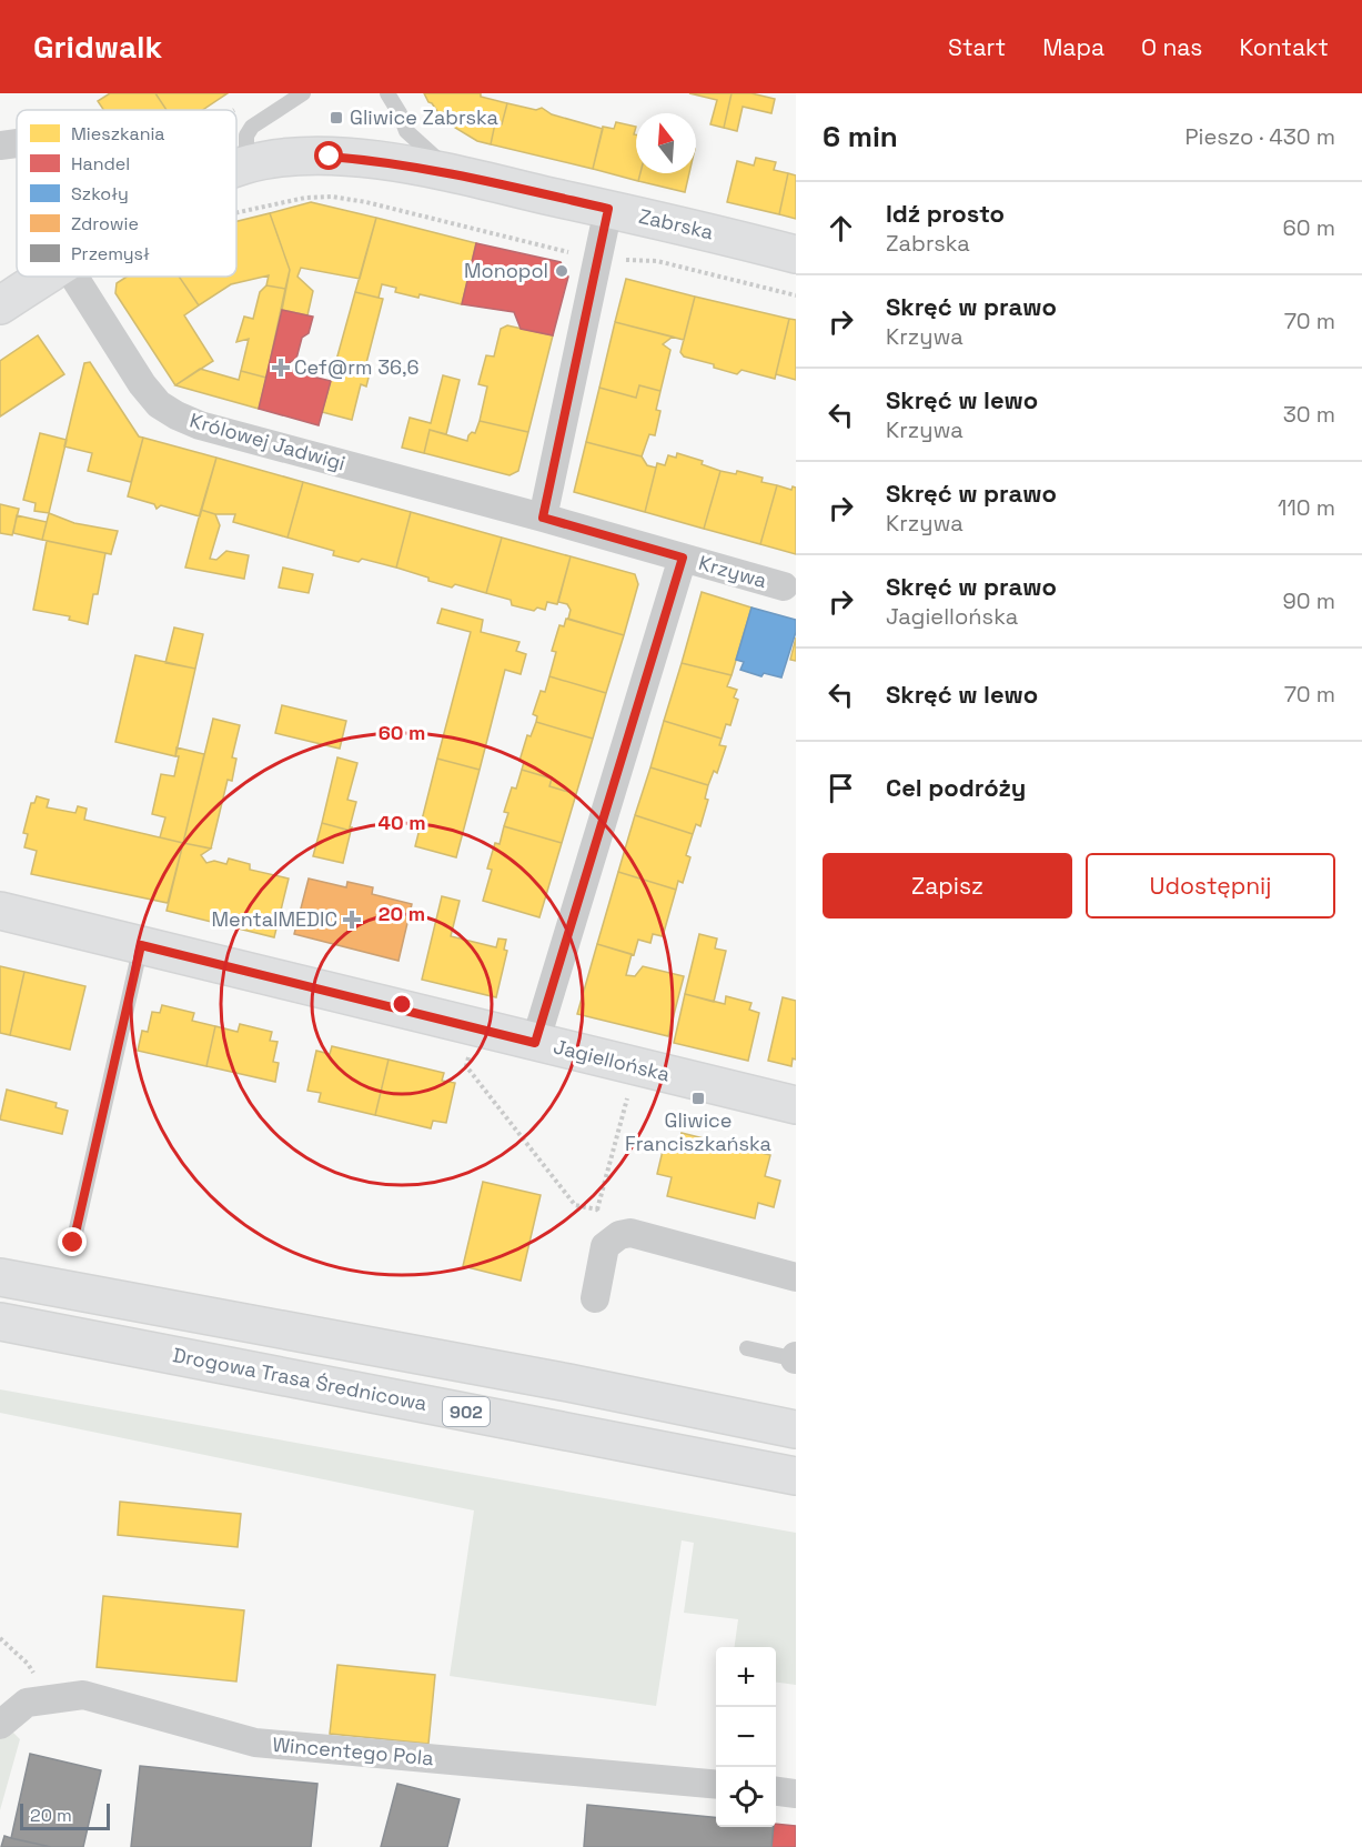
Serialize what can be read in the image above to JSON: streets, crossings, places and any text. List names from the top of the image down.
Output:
{
  "streets": {
    "main road": [
      "Zabrska",
      "Jagiellońska",
      "Drogowa Trasa Średnicowa",
      "902"
    ],
    "street": ["Królowej Jadwigi", "Krzywa", "Wincentego Pola"]
  },
  "crossings": [
    ["Królowej Jadwigi", "Krzywa"],
    ["Krzywa", "Jagiellońska"]
  ],
  "places": {
    "transit": ["Gliwice Zabrska", "Gliwice Franciszkańska"],
    "other": ["Monopol"],
    "health": ["Cef@rm 36,6", "MentalMEDIC"]
  },
  "legend": [
    "Mieszkania",
    "Handel",
    "Szkoły",
    "Zdrowie",
    "Przemysł"
  ],
  "scale_bar": "20 m",
  "north": "top",
  "page": {
    "header": "Gridwalk",
    "nav": [
      "Start",
      "Mapa",
      "O nas",
      "Kontakt"
    ],
    "heading": ["6 min", "Pieszo · 430 m"],
    "list": [
      ["Idź prosto", "Zabrska", "60 m"],
      ["Skręć w prawo", "Krzywa", "70 m"],
      ["Skręć w lewo", "Krzywa", "30 m"],
      ["Skręć w prawo", "Krzywa", "110 m"],
      ["Skręć w prawo", "Jagiellońska", "90 m"],
      ["Skręć w lewo", "70 m"],
      "Cel podróży"
    ],
    "buttons": ["Zapisz", "Udostępnij"],
    "map_buttons": ["+", "−"],
    "scale": "20 m"
  },
  "rings": ["60 m", "40 m", "20 m"]
}
